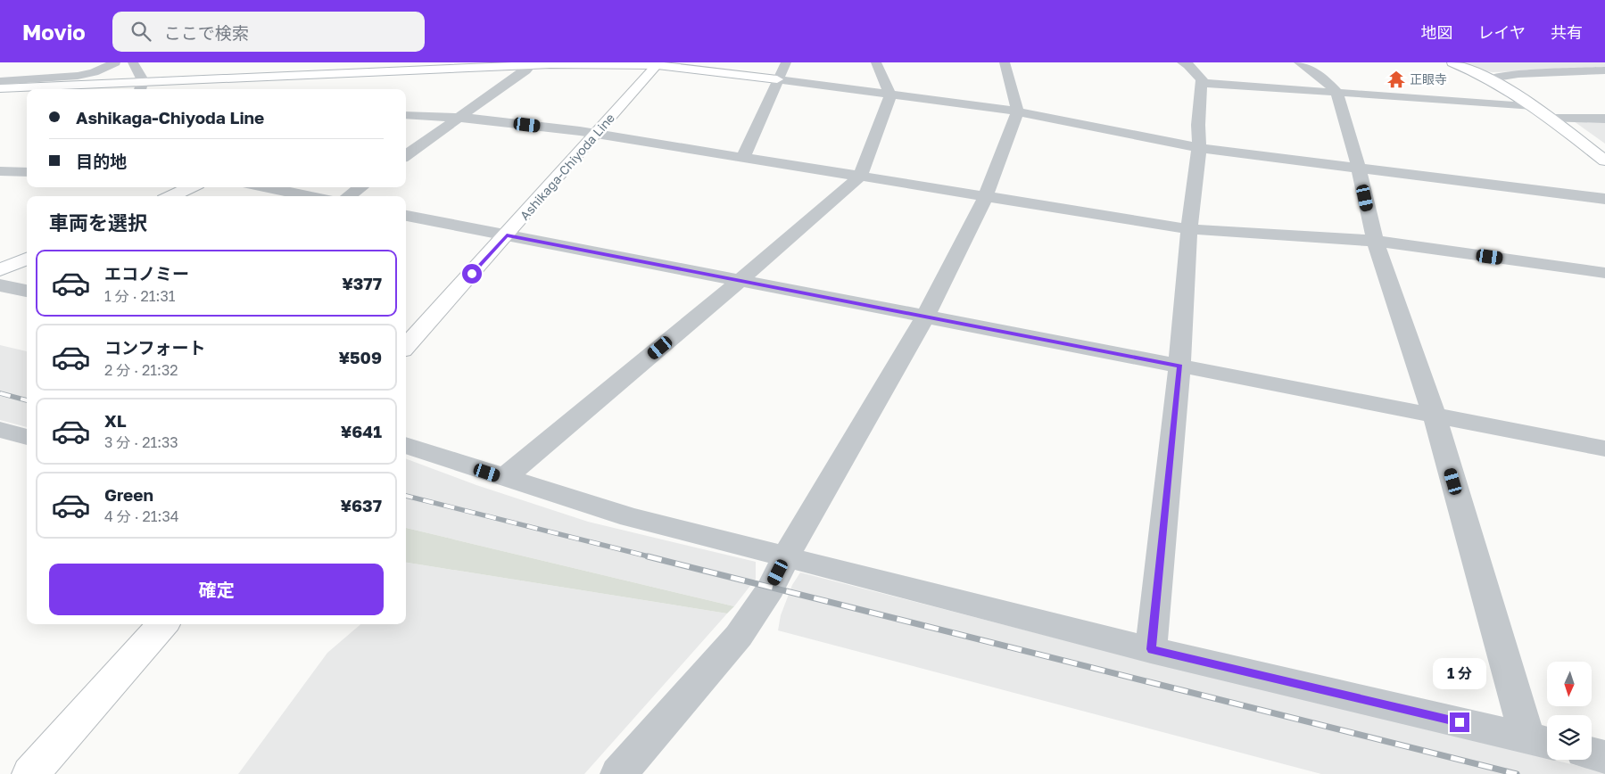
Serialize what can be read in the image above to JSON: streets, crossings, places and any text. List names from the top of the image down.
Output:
{
  "streets": {
    "street": ["Ashikaga-Chiyoda Line"]
  },
  "places": {
    "temple": ["正眼寺"]
  },
  "north": "bottom",
  "page": {
    "header": "Movio",
    "search": "ここで検索",
    "nav": ["地図", "レイヤ", "共有"],
    "banner": ["Ashikaga-Chiyoda Line", "目的地"],
    "heading": "車両を選択",
    "list": [
      {
        "name": "エコノミー",
        "note": "1 分 · 21:31",
        "value": "¥377"
      },
      {
        "name": "コンフォート",
        "note": "2 分 · 21:32",
        "value": "¥509"
      },
      {
        "name": "XL",
        "note": "3 分 · 21:33",
        "value": "¥641"
      },
      {
        "name": "Green",
        "note": "4 分 · 21:34",
        "value": "¥637"
      }
    ],
    "buttons": "確定",
    "bubble": "1 分"
  }
}
